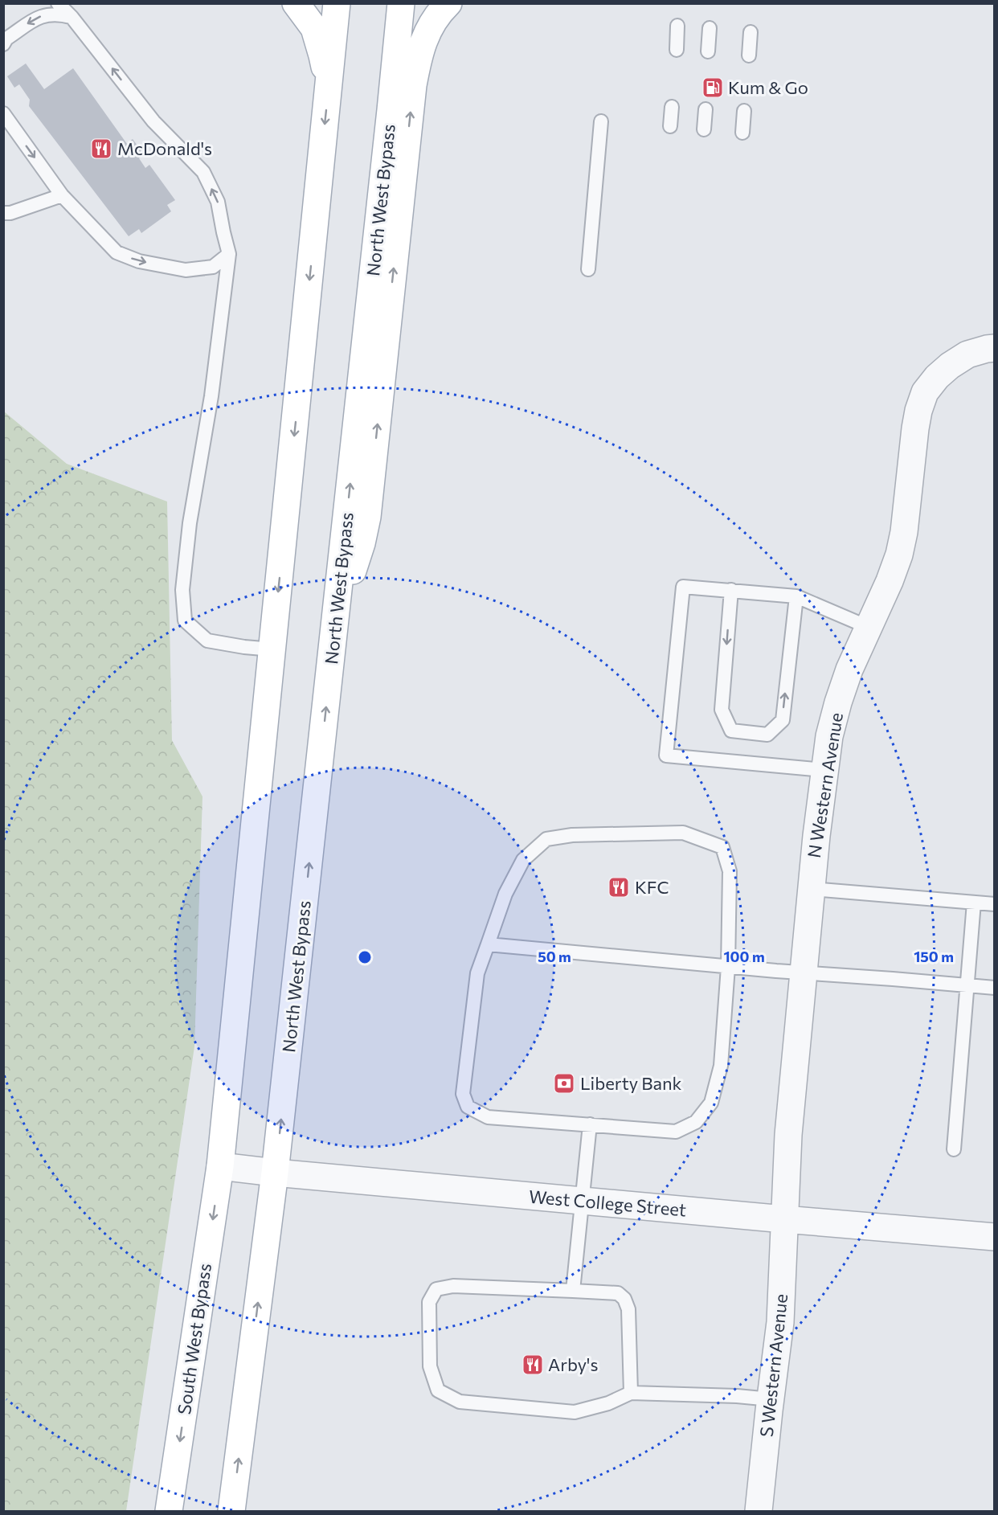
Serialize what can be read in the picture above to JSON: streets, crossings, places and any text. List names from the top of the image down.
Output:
{
  "streets": {
    "main road": ["North West Bypass", "South West Bypass"],
    "street": ["N Western Avenue", "West College Street", "S Western Avenue"]
  },
  "crossings": [
    ["North West Bypass", "West College Street"],
    ["N Western Avenue", "West College Street"],
    ["N Western Avenue", "S Western Avenue"],
    ["West College Street", "South West Bypass"],
    ["West College Street", "S Western Avenue"]
  ],
  "places": {
    "fuel station": ["Kum & Go"],
    "restaurant": ["McDonald's", "KFC", "Arby's"],
    "bank": ["Liberty Bank"]
  },
  "rings": ["50 m", "100 m", "150 m"]
}
